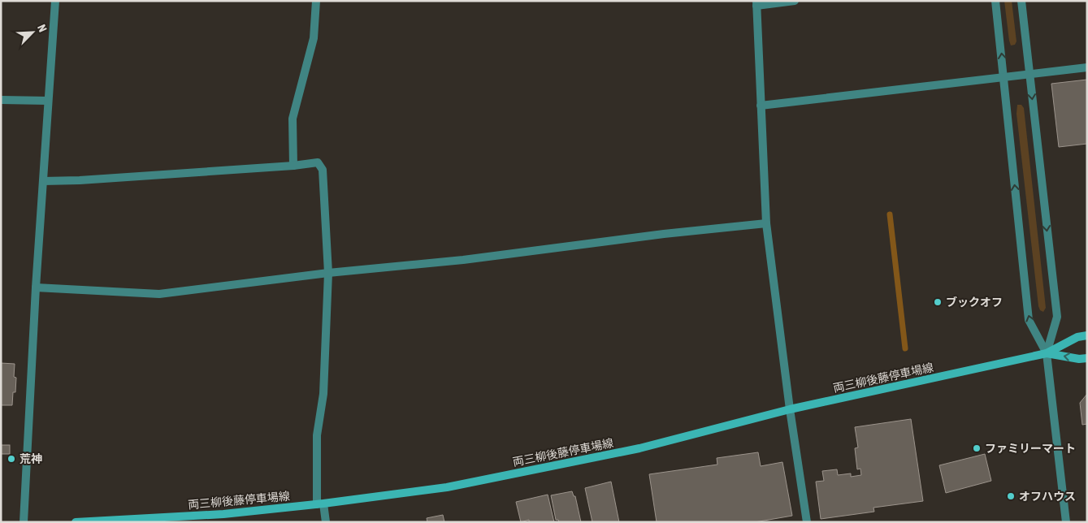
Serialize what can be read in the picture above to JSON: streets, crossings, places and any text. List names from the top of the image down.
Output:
{
  "streets": {
    "main road": ["両三柳後藤停車場線"]
  },
  "places": [
    "ブックオフ",
    "ファミリーマート",
    "荒神",
    "オフハウス"
  ],
  "north": "top right"
}
